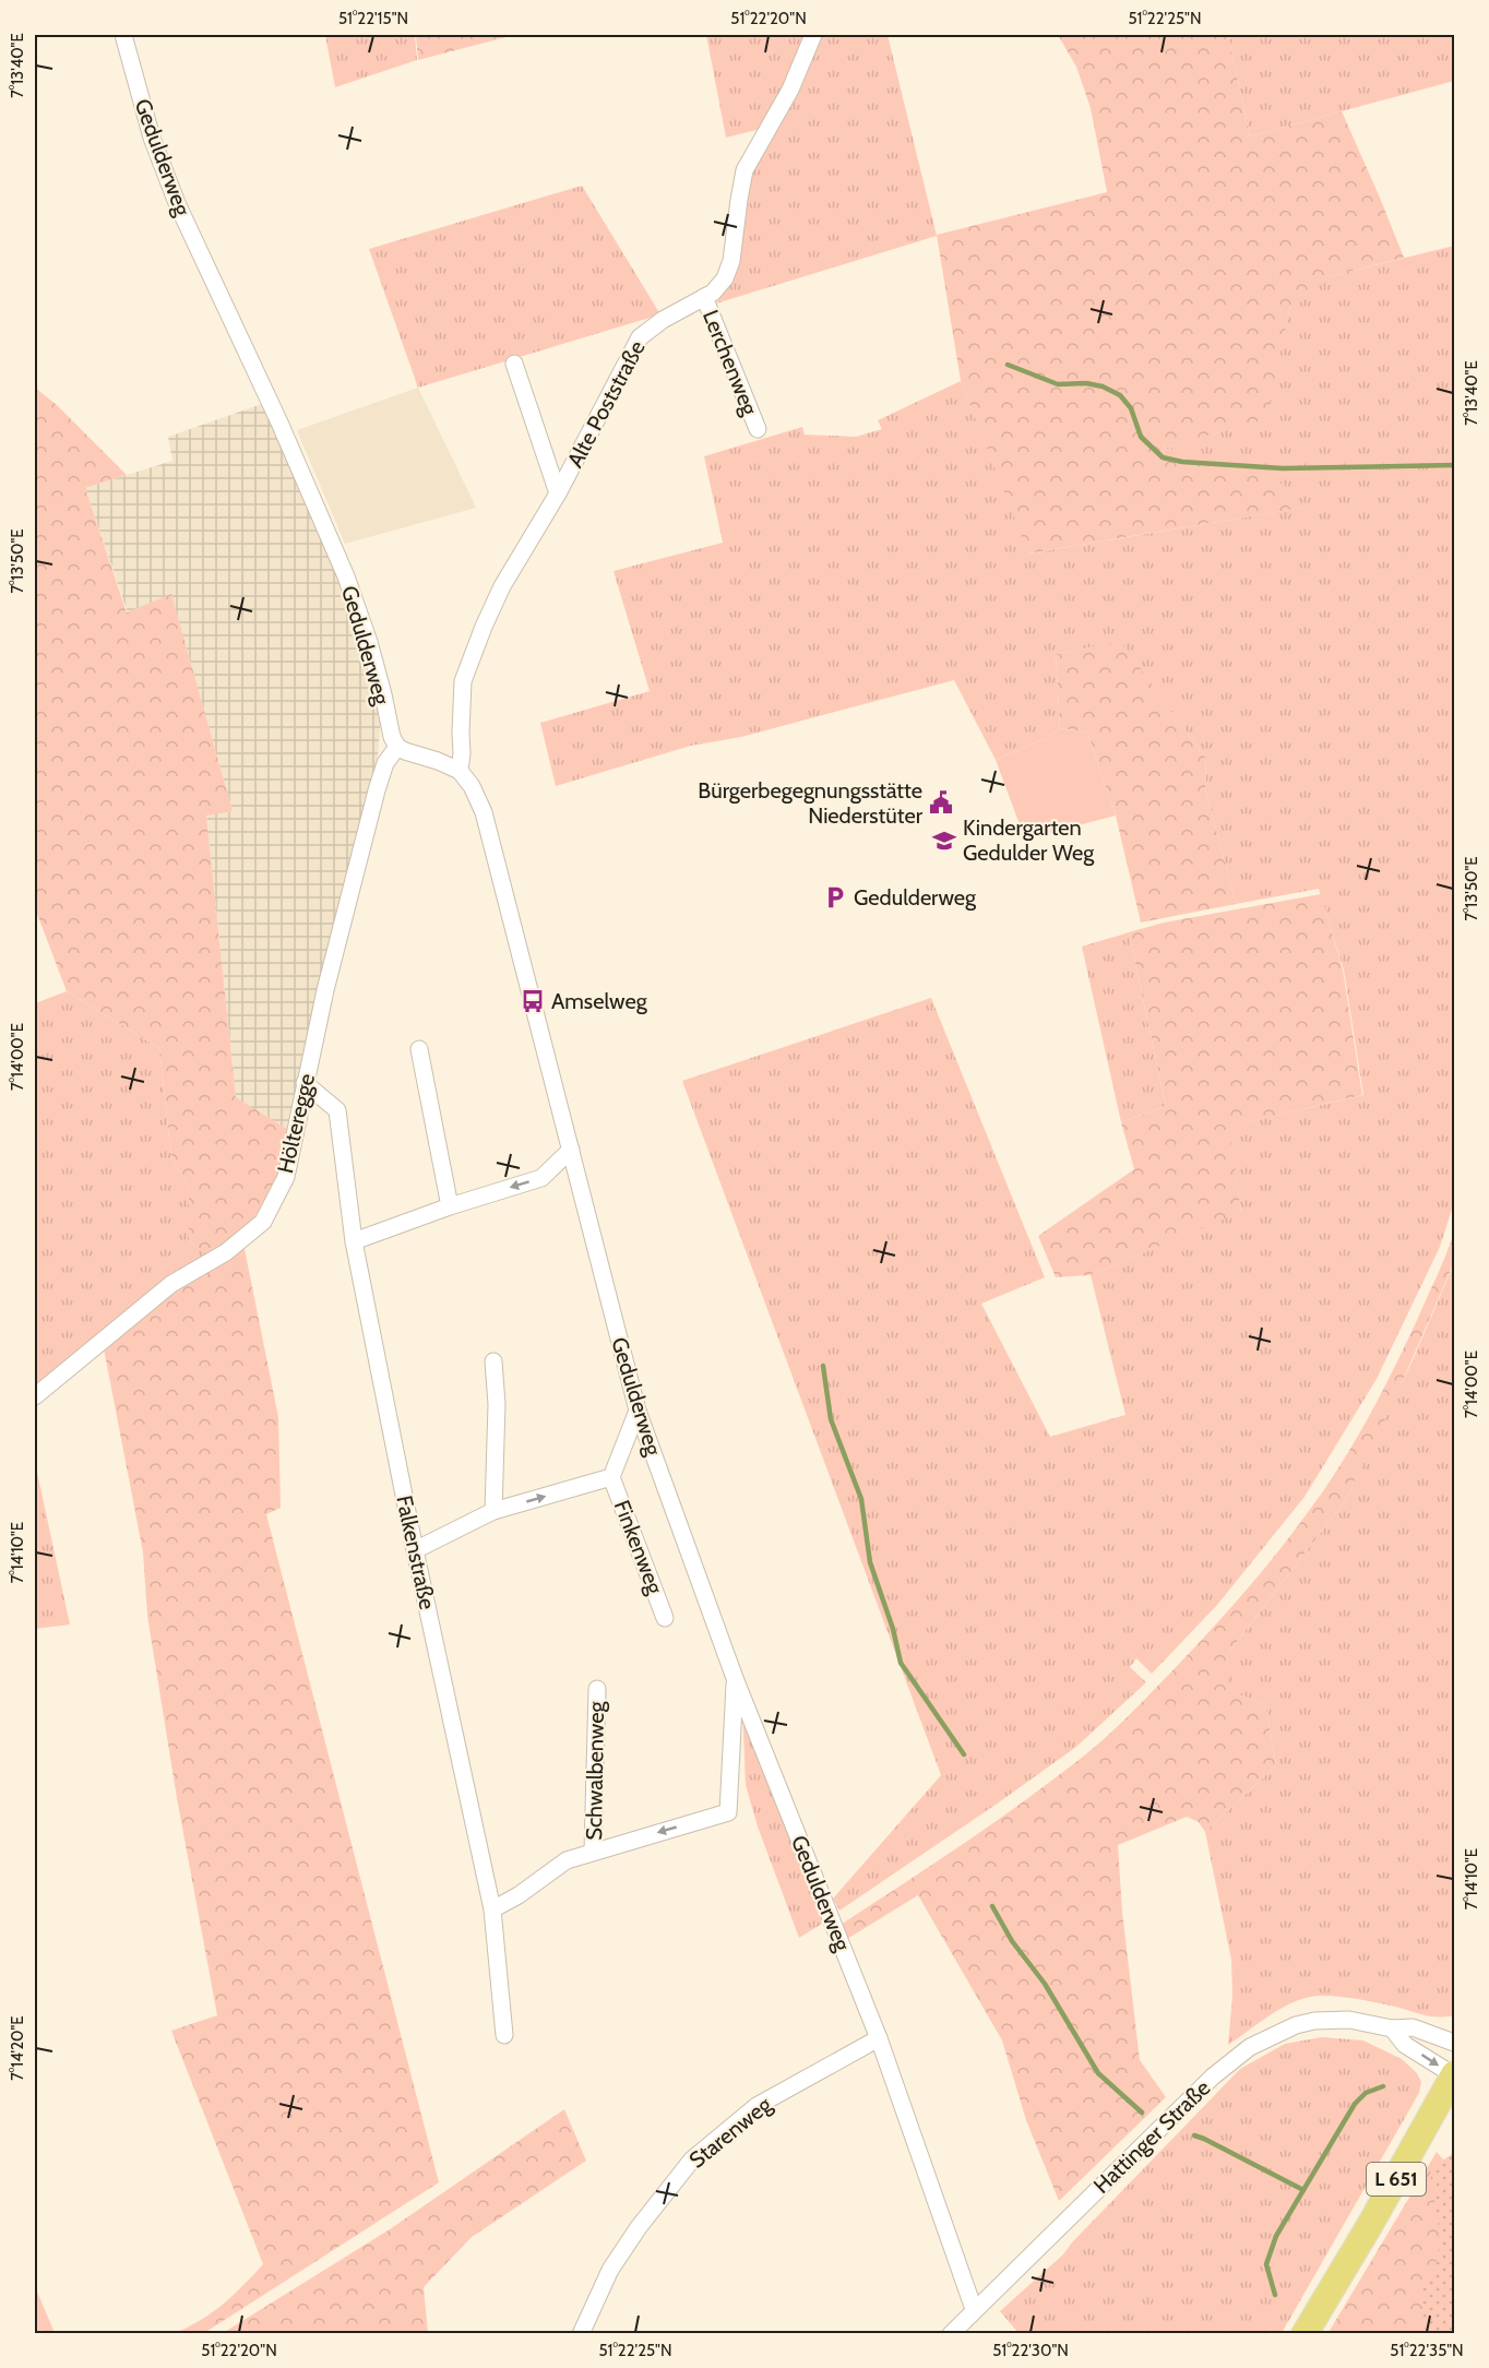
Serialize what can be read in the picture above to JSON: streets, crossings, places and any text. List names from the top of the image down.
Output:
{
  "streets": {
    "main road": ["L 651"],
    "street": [
      "Gedulderweg",
      "Lerchenweg",
      "Alte Poststraße",
      "Hölteregge",
      "Finkenweg",
      "Falkenstraße",
      "Schwalbenweg",
      "Starenweg",
      "Hattinger Straße"
    ]
  },
  "crossings": [
    ["Gedulderweg", "Alte Poststraße"],
    ["Gedulderweg", "Hölteregge"],
    ["Gedulderweg", "Finkenweg"],
    ["Gedulderweg", "Schwalbenweg"],
    ["Gedulderweg", "Starenweg"],
    ["Gedulderweg", "Hattinger Straße"],
    ["Lerchenweg", "Alte Poststraße"],
    ["Hölteregge", "Falkenstraße"],
    ["Finkenweg", "Falkenstraße"],
    ["Falkenstraße", "Schwalbenweg"]
  ],
  "one_way": ["Schwalbenweg"],
  "places": {
    "public building": ["Bürgerbegegnungsstätte Niederstüter"],
    "school or university": ["Kindergarten Gedulder Weg"],
    "parking": ["Gedulderweg"],
    "bus stop": ["Amselweg"]
  },
  "coordinates": [
    "51°22'15\"N",
    "51°22'20\"N",
    "51°22'25\"N",
    "7°13'40\"E",
    "7°13'50\"E",
    "7°14'00\"E",
    "7°14'10\"E",
    "7°14'20\"E",
    "51°22'30\"N",
    "51°22'35\"N"
  ]
}
